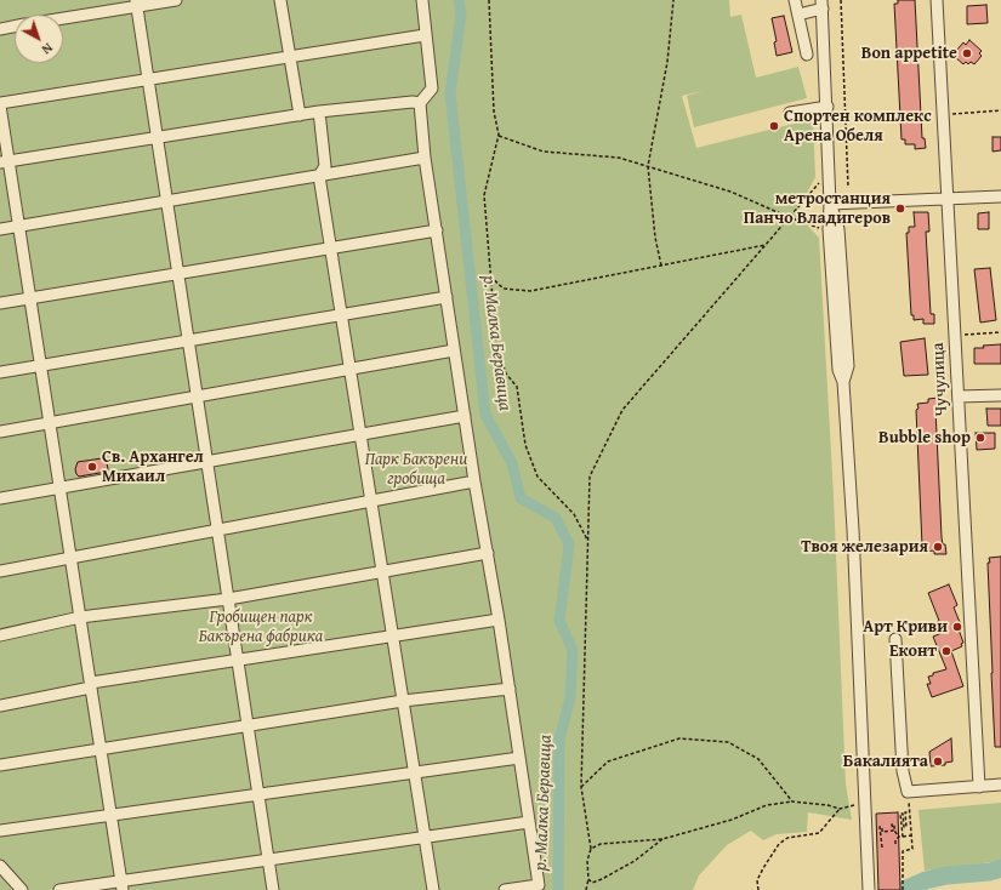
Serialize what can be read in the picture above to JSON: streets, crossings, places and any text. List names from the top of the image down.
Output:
{
  "streets": {
    "street": ["Чучулица"]
  },
  "water": ["р. Малка Беравица"],
  "parks": ["Парк Бакърени гробища", "Гробищен парк Бакърена фабрика"],
  "places": [
    "Bon appetite",
    "Спортен комплекс Арена Обеля",
    "метростанция Панчо Владигеров",
    "Bubble shop",
    "Св. Архангел Михаил",
    "Твоя железария",
    "Арт Криви",
    "Еконт",
    "Бакалията"
  ],
  "north": "bottom right"
}
